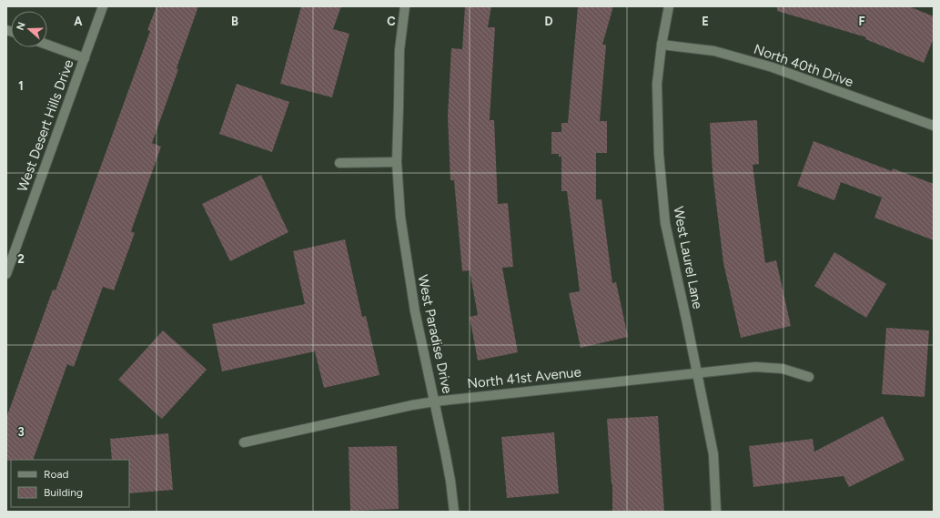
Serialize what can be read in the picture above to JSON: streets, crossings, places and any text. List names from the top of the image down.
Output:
{
  "streets": {
    "street": [
      "North 40th Drive",
      "West Desert Hills Drive",
      "West Laurel Lane",
      "West Paradise Drive",
      "North 41st Avenue"
    ]
  },
  "crossings": [
    ["North 40th Drive", "West Laurel Lane"],
    ["West Laurel Lane", "North 41st Avenue"],
    ["West Paradise Drive", "North 41st Avenue"]
  ],
  "legend": ["Road", "Building"],
  "north": "left",
  "grid": {
    "columns": [
      "A",
      "B",
      "C",
      "D",
      "E",
      "F"
    ],
    "rows": ["1", "2", "3"]
  }
}
